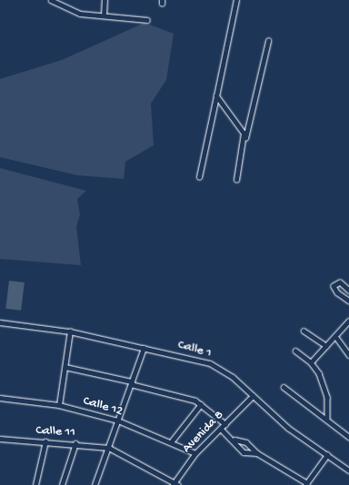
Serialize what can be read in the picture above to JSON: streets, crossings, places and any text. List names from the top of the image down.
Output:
{
  "streets": {
    "street": [
      "Calle 1",
      "Calle 12",
      "Calle 11",
      "Avenida 8"
    ]
  },
  "crossings": [
    ["Calle 1", "Avenida 8"],
    ["Calle 12", "Avenida 8"],
    ["Calle 11", "Avenida 8"]
  ]
}
